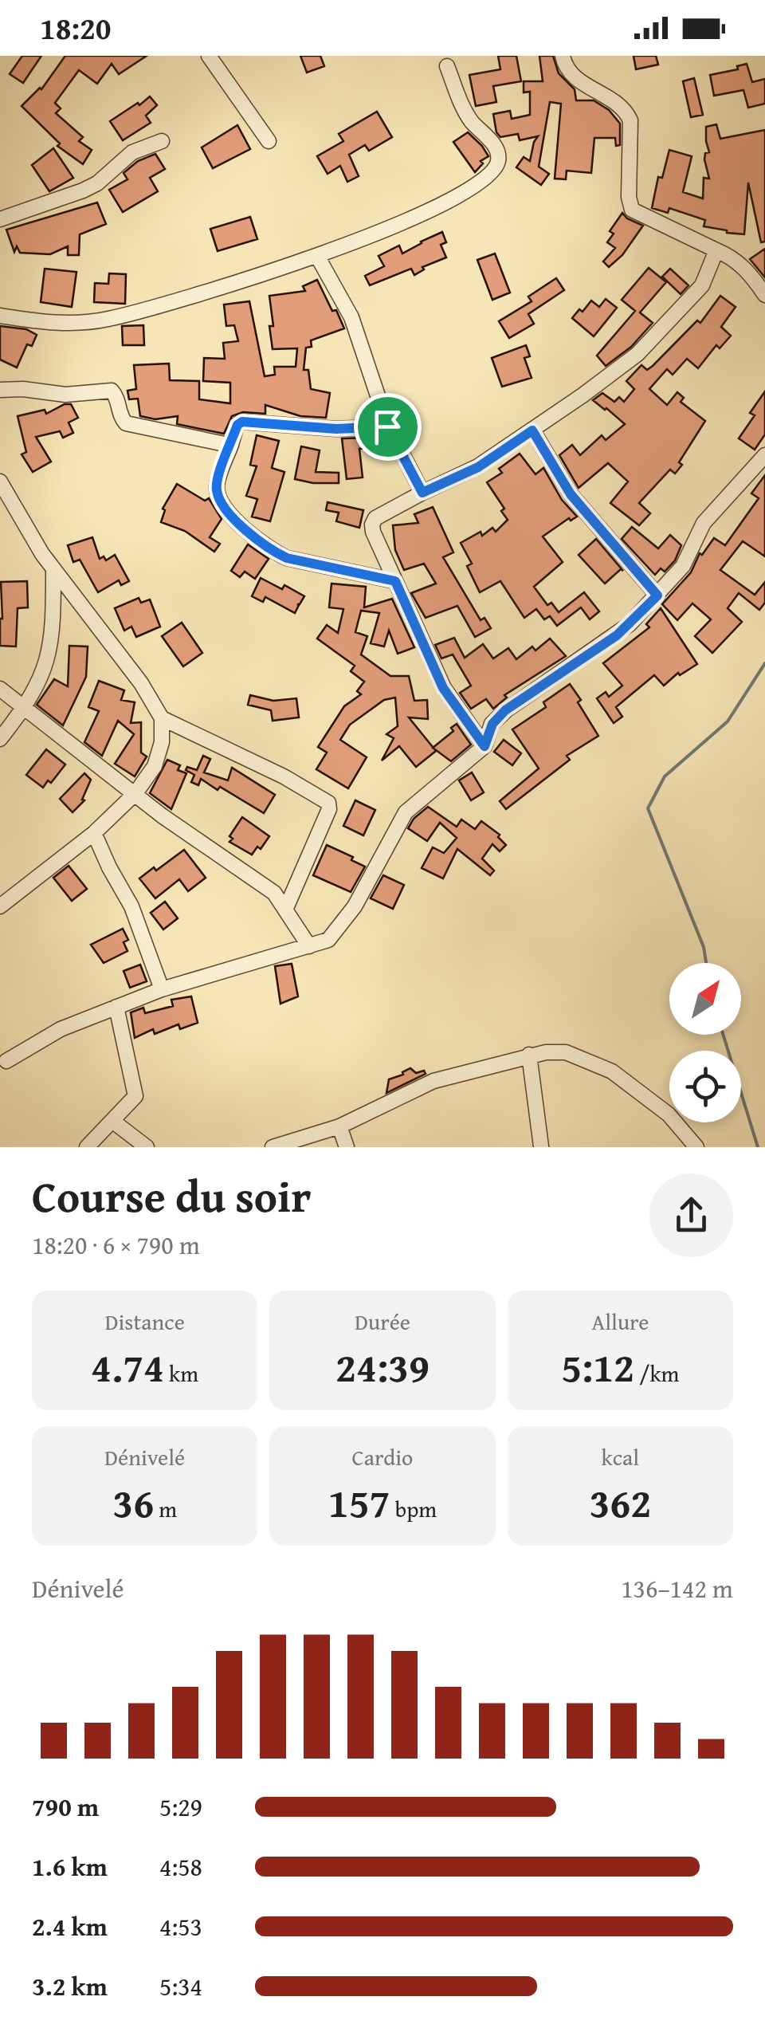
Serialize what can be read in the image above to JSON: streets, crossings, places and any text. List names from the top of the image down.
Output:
{
  "north": "top right",
  "page": {
    "status": "18:20",
    "heading": ["Course du soir", "18:20 · 6 × 790 m"],
    "stats": [
      ["Distance", "4.74 km"],
      ["Durée", "24:39"],
      ["Allure", "5:12 /km"],
      ["Dénivelé", "36 m"],
      ["Cardio", "157 bpm"],
      ["kcal", "362"]
    ],
    "chart": ["Dénivelé", "136–142 m"],
    "list": [
      {
        "name": "790 m",
        "note": "5:29"
      },
      {
        "name": "1.6 km",
        "note": "4:58"
      },
      {
        "name": "2.4 km",
        "note": "4:53"
      },
      {
        "name": "3.2 km",
        "note": "5:34"
      }
    ]
  }
}
